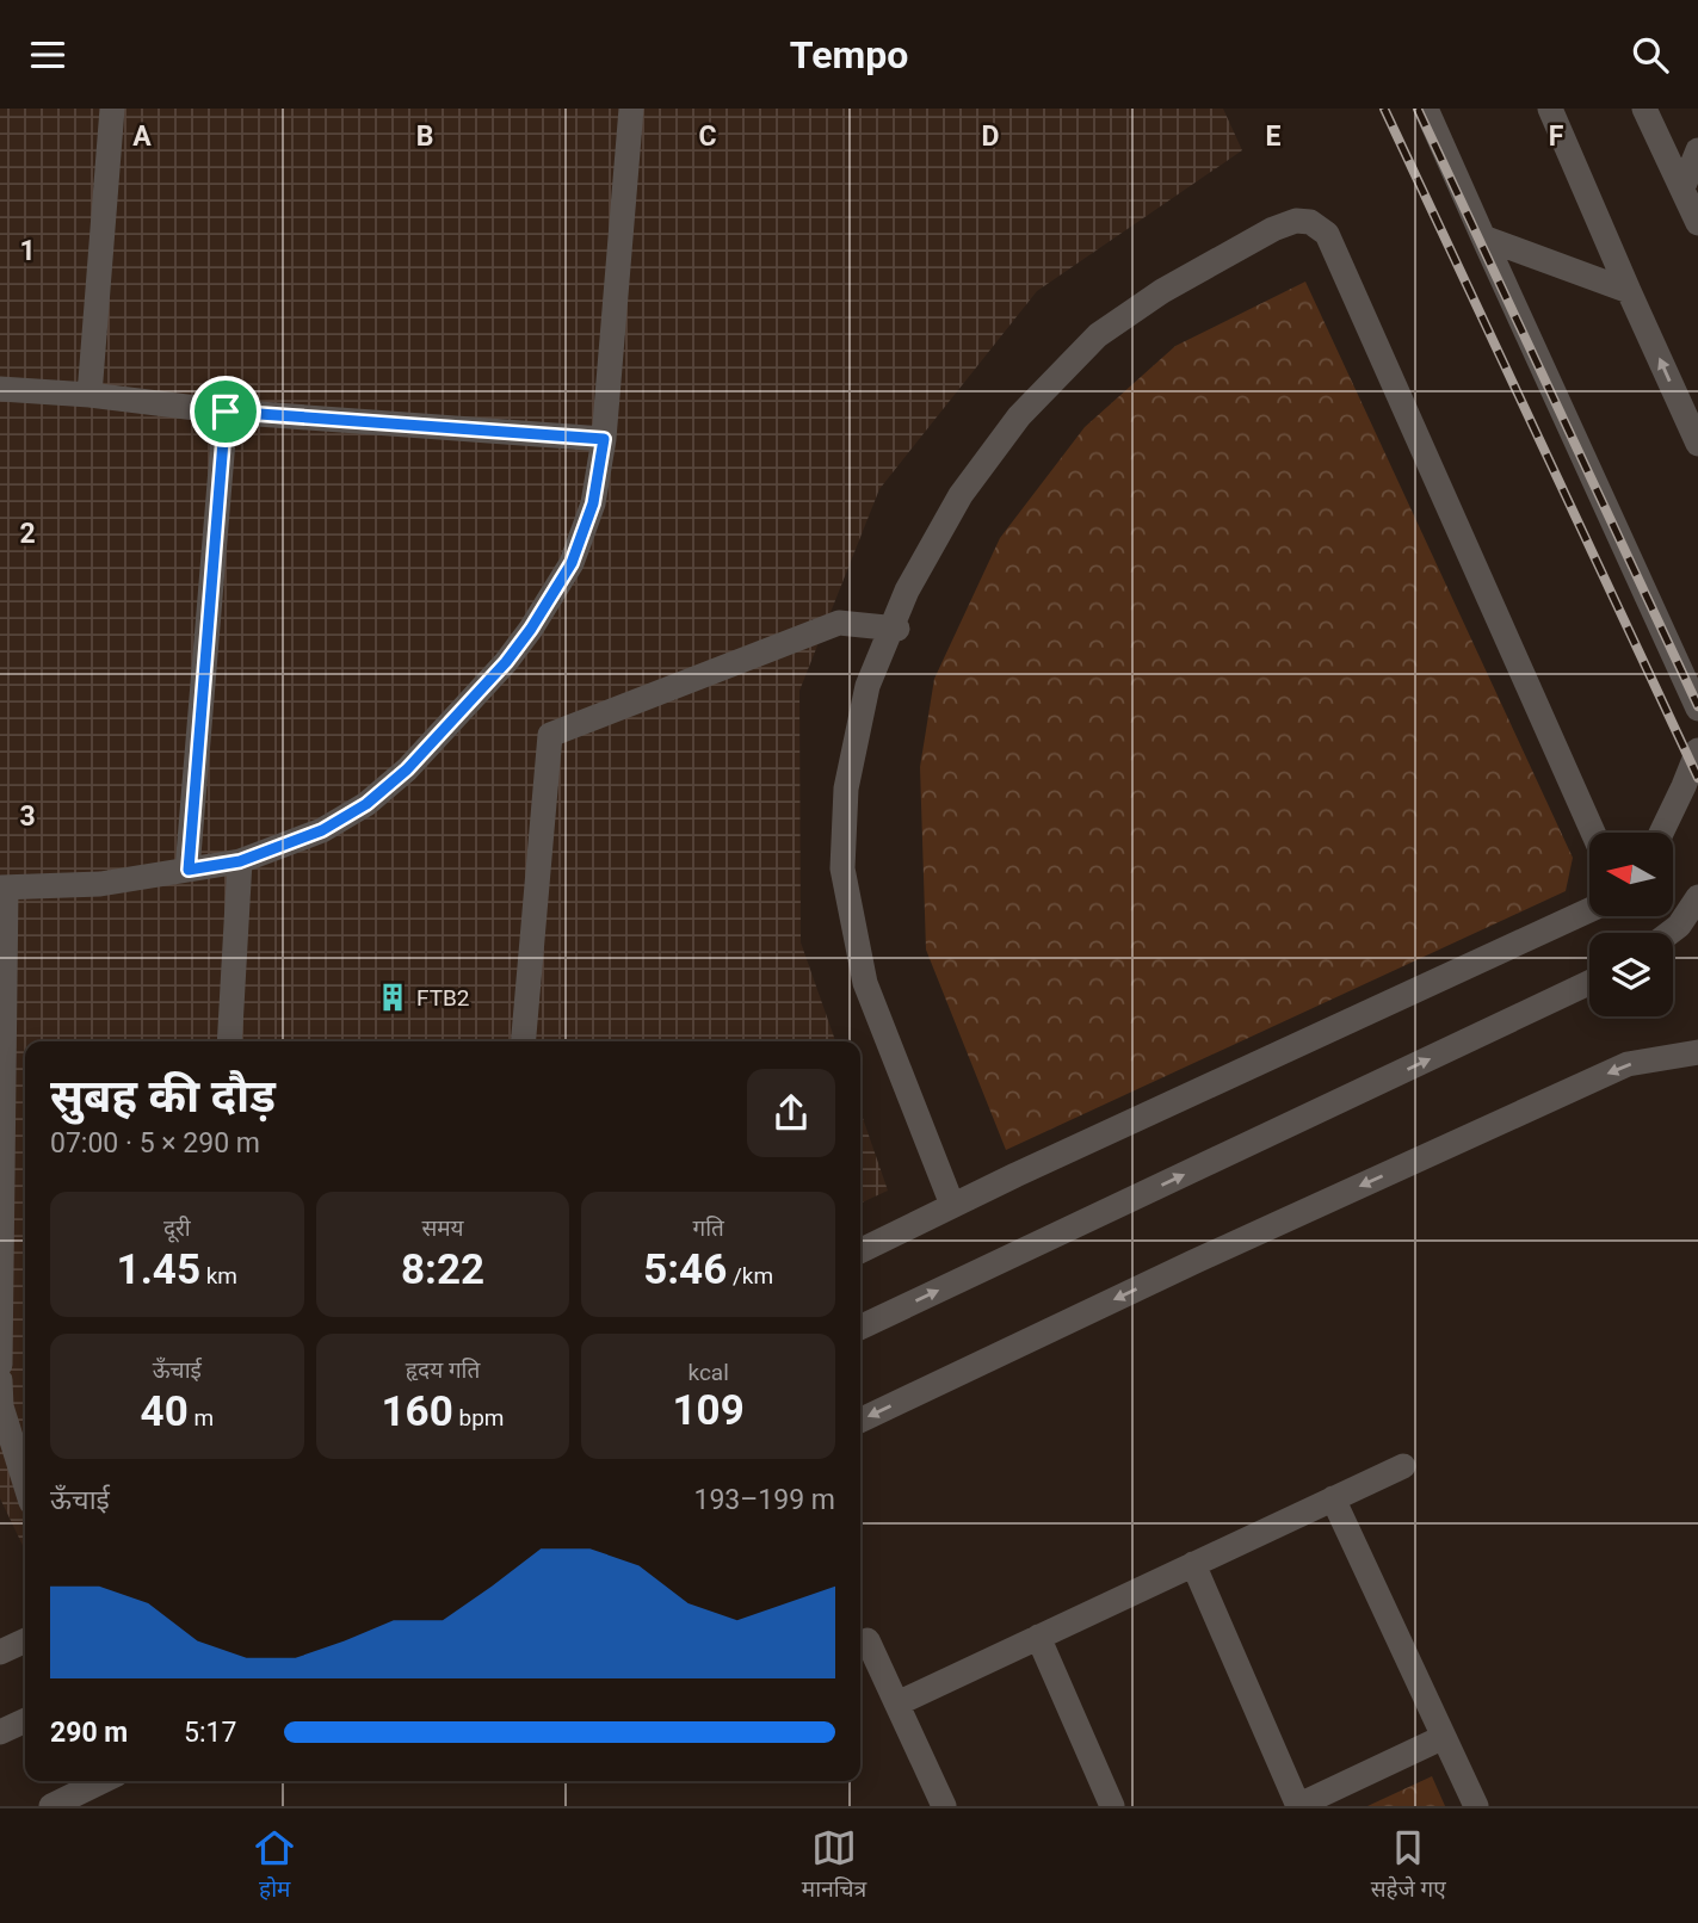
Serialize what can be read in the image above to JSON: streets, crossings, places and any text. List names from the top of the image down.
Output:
{
  "places": {
    "building": ["FTB2"]
  },
  "north": "left",
  "page": {
    "header": "Tempo",
    "heading": ["सुबह की दौड़", "07:00 · 5 × 290 m"],
    "stats": [
      ["दूरी", "1.45 km"],
      ["समय", "8:22"],
      ["गति", "5:46 /km"],
      ["ऊँचाई", "40 m"],
      ["हृदय गति", "160 bpm"],
      ["kcal", "109"]
    ],
    "chart": ["ऊँचाई", "193–199 m"],
    "list": [
      {
        "name": "290 m",
        "note": "5:17"
      }
    ],
    "tabs": ["होम", "मानचित्र", "सहेजे गए"]
  },
  "grid": {
    "columns": [
      "A",
      "B",
      "C",
      "D",
      "E",
      "F"
    ],
    "rows": ["1", "2", "3"]
  }
}
